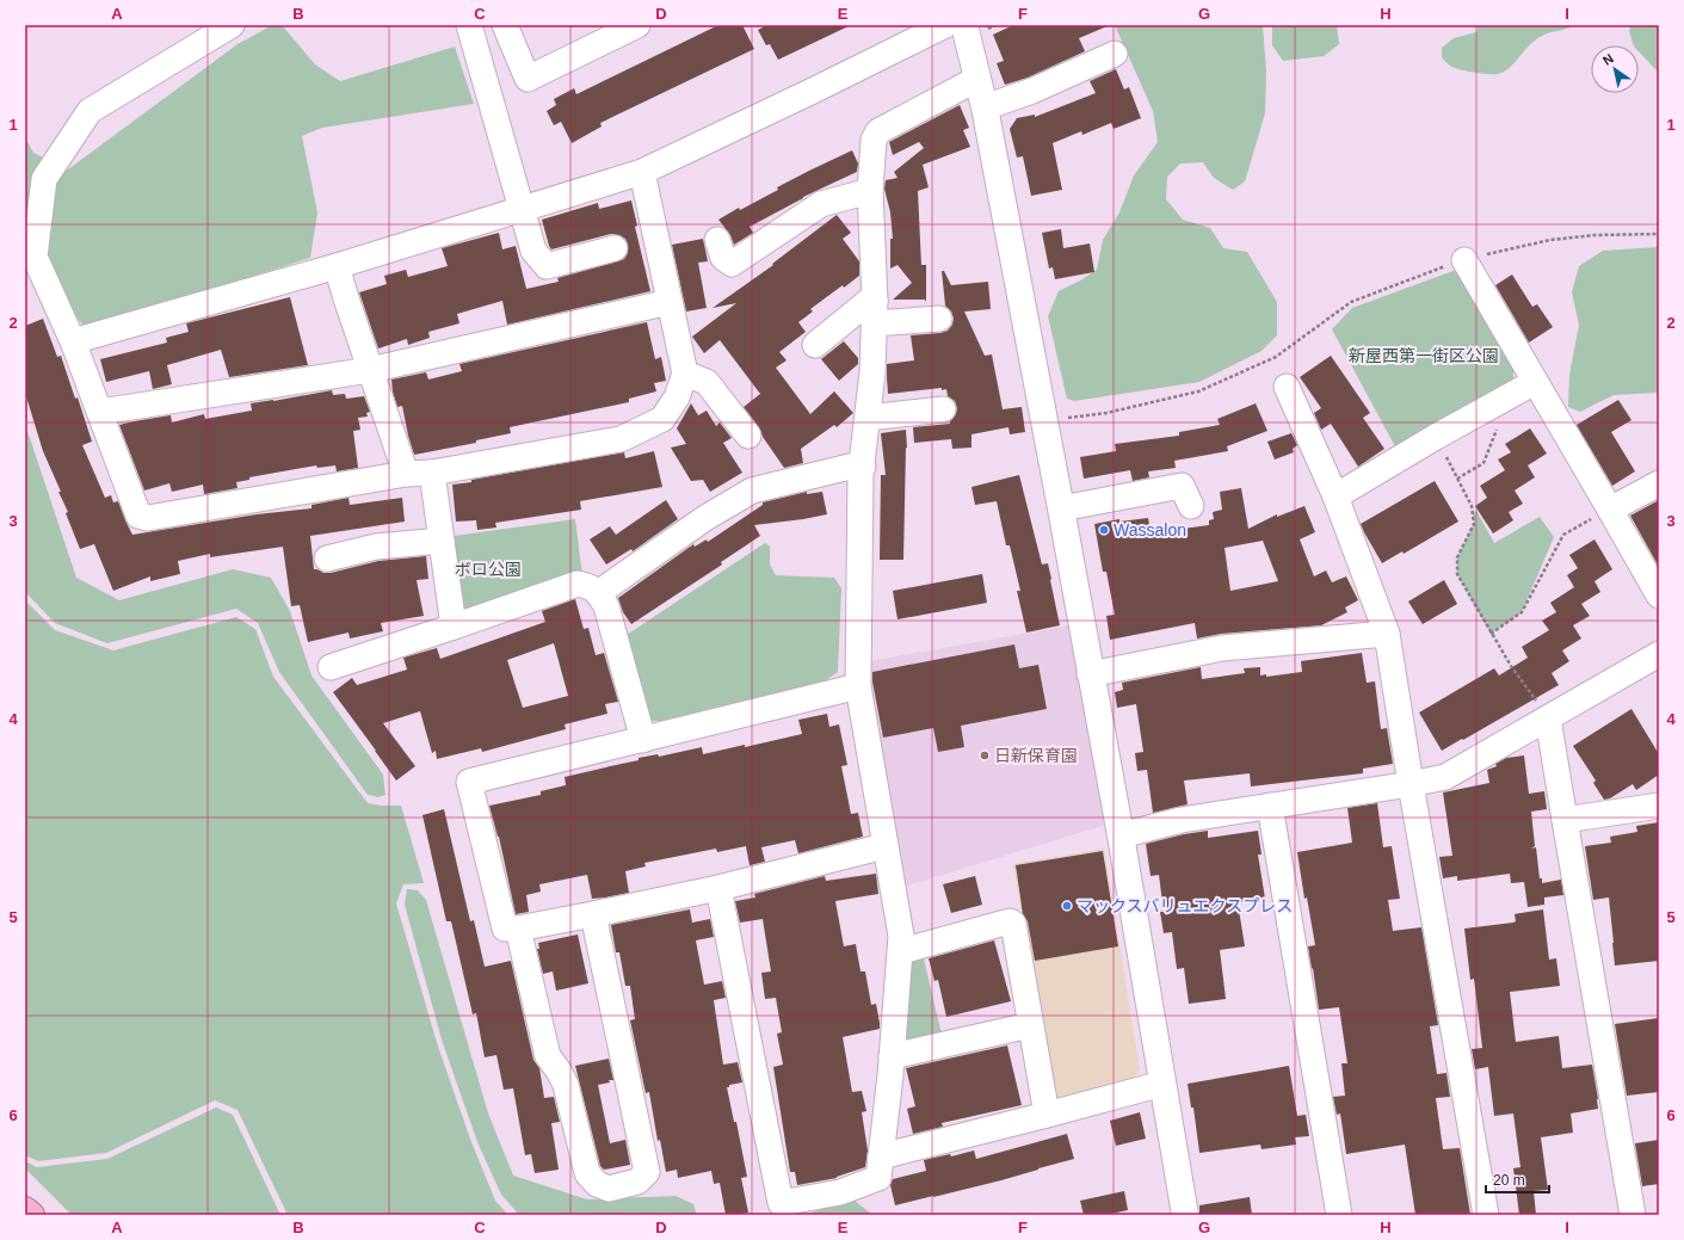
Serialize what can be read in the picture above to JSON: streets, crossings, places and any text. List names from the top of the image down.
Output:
{
  "parks": ["新屋西第一街区公園", "ボロ公園"],
  "places": ["Wassalon", "日新保育園", "マックスバリュエクスプレス"],
  "scale_bar": "20 m",
  "north": "top left",
  "grid": {
    "columns": [
      "A",
      "B",
      "C",
      "D",
      "E",
      "F",
      "G",
      "H",
      "I"
    ],
    "rows": [
      "1",
      "2",
      "3",
      "4",
      "5",
      "6"
    ]
  }
}
